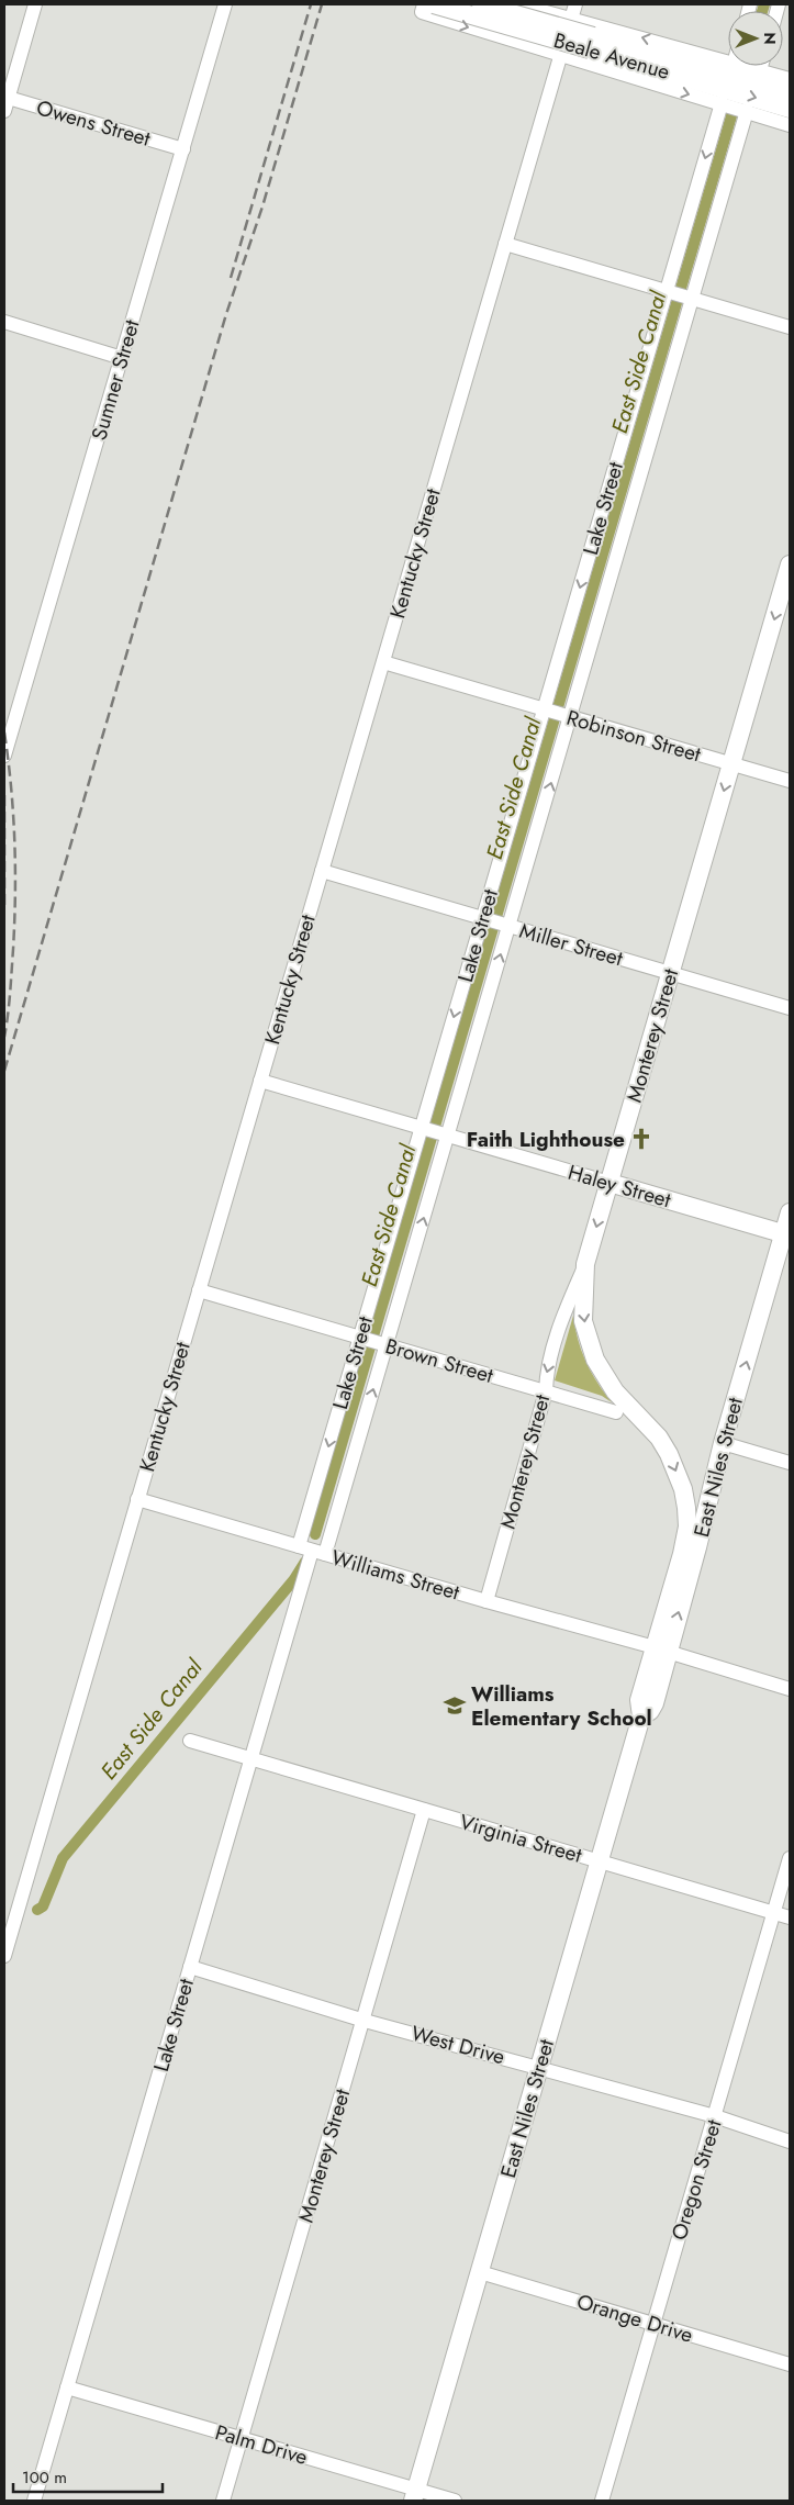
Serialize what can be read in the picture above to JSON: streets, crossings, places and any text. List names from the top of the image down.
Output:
{
  "streets": {
    "main road": [
      "Beale Avenue",
      "Monterey Street",
      "Haley Street",
      "East Niles Street"
    ],
    "street": [
      "Owens Street",
      "Sumner Street",
      "Lake Street",
      "Kentucky Street",
      "Robinson Street",
      "Miller Street",
      "Brown Street",
      "Williams Street",
      "Virginia Street",
      "West Drive",
      "Oregon Street",
      "Orange Drive",
      "Palm Drive"
    ]
  },
  "crossings": [
    ["Owens Street", "Sumner Street"],
    ["Lake Street", "Robinson Street"],
    ["Lake Street", "Miller Street"],
    ["Lake Street", "Haley Street"],
    ["Lake Street", "Brown Street"],
    ["Lake Street", "Williams Street"],
    ["Lake Street", "Virginia Street"],
    ["Lake Street", "West Drive"],
    ["Lake Street", "Palm Drive"],
    ["Kentucky Street", "Robinson Street"],
    ["Kentucky Street", "Miller Street"],
    ["Kentucky Street", "Haley Street"],
    ["Kentucky Street", "Brown Street"],
    ["Kentucky Street", "Williams Street"],
    ["Robinson Street", "Monterey Street"],
    ["Miller Street", "Monterey Street"],
    ["Monterey Street", "Haley Street"],
    ["Monterey Street", "Brown Street"],
    ["Monterey Street", "East Niles Street"],
    ["Monterey Street", "Williams Street"],
    ["Monterey Street", "Virginia Street"],
    ["Monterey Street", "West Drive"],
    ["Monterey Street", "Palm Drive"],
    ["Haley Street", "East Niles Street"],
    ["East Niles Street", "Williams Street"],
    ["East Niles Street", "Virginia Street"],
    ["East Niles Street", "West Drive"],
    ["East Niles Street", "Orange Drive"],
    ["East Niles Street", "Palm Drive"],
    ["Virginia Street", "Oregon Street"],
    ["West Drive", "Oregon Street"],
    ["Oregon Street", "Orange Drive"]
  ],
  "one_way": ["Monterey Street"],
  "water": ["East Side Canal"],
  "places": {
    "church": ["Faith Lighthouse"],
    "school or university": ["Williams Elementary School"]
  },
  "scale_bar": "100 m",
  "north": "right"
}
